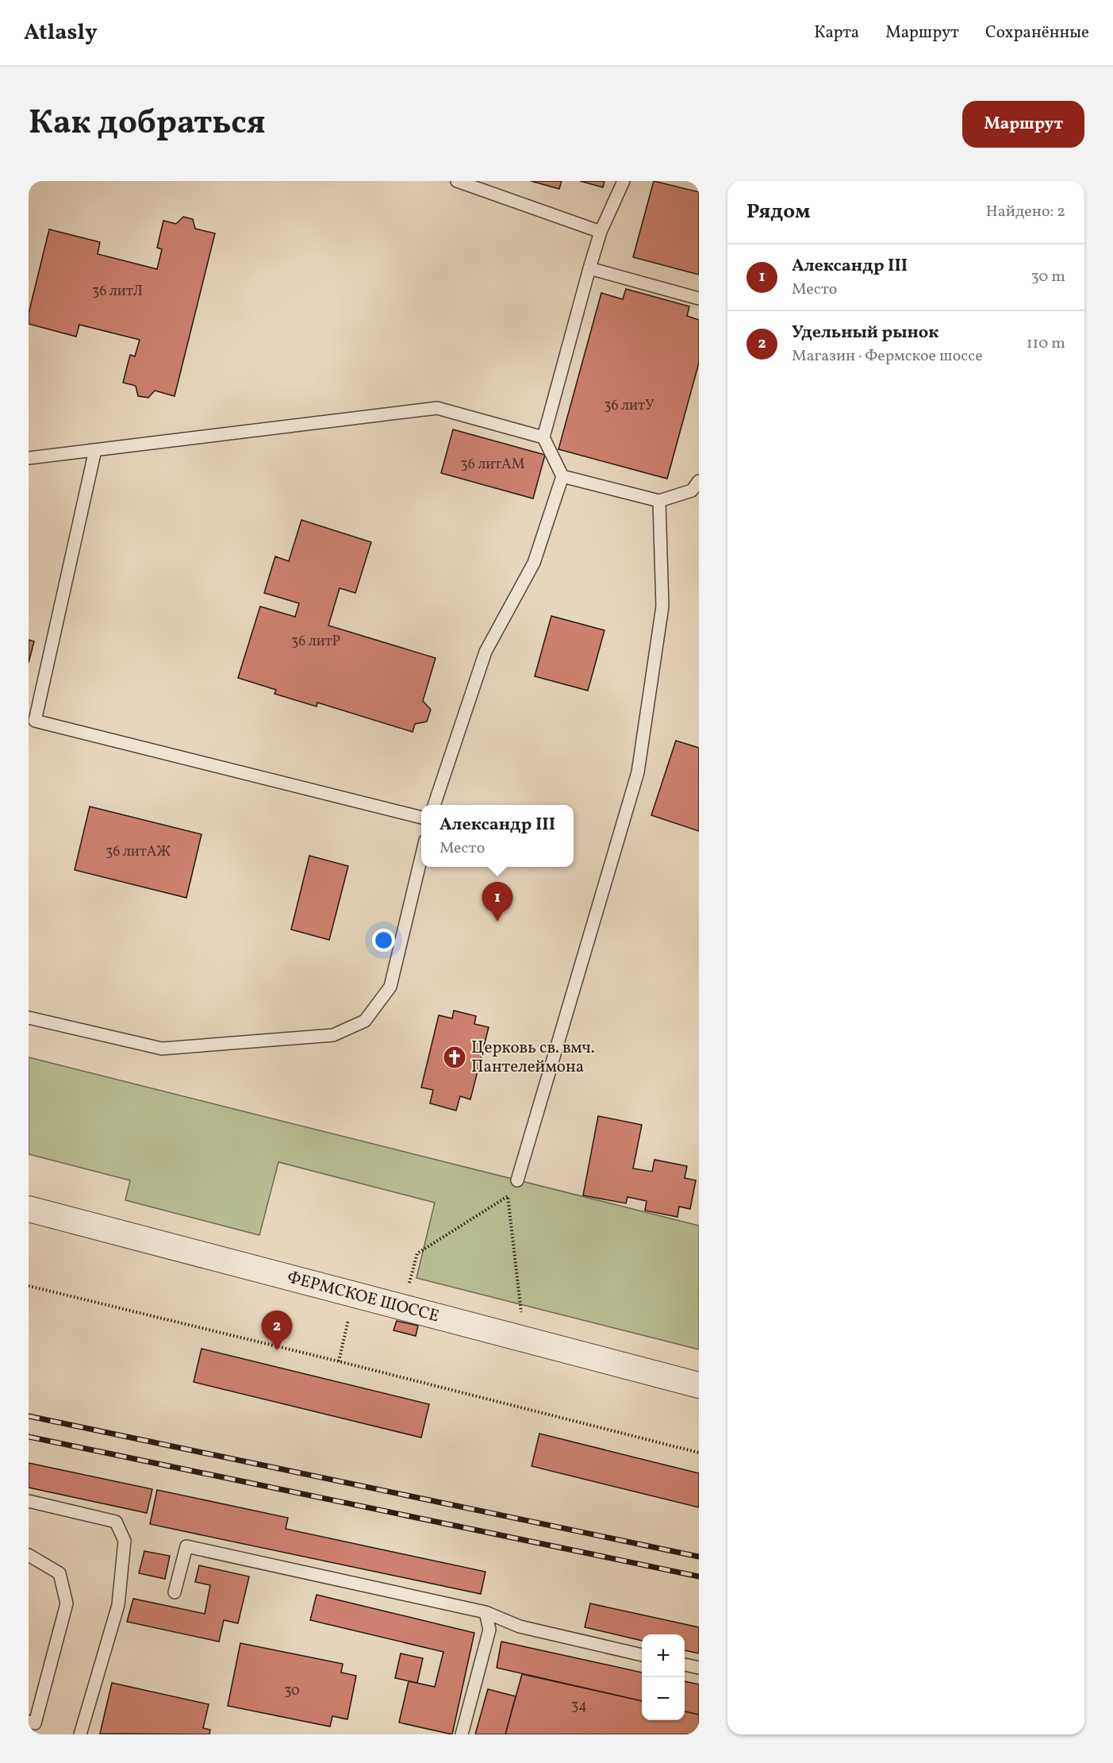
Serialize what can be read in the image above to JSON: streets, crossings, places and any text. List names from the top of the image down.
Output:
{
  "streets": {
    "street": ["ФЕРМСКОЕ ШОССЕ"]
  },
  "places": {
    "church": ["Церковь св. вмч. Пантелеймона"]
  },
  "house_numbers": [
    "36 литЛ",
    "36 литУ",
    "36 литАМ",
    "36 литР",
    "36 литАЖ",
    "30",
    "34"
  ],
  "page": {
    "header": "Atlasly",
    "nav": ["Карта", "Маршрут", "Сохранённые"],
    "title": "Как добраться",
    "buttons": "Маршрут",
    "heading": ["Рядом", "Найдено: 2"],
    "list": [
      {
        "mark": "1",
        "name": "Александр III",
        "note": "Место",
        "value": "30 m"
      },
      {
        "mark": "2",
        "name": "Удельный рынок",
        "note": "Магазин · Фермское шоссе",
        "value": "110 m"
      }
    ],
    "popup": ["Александр III", "Место"],
    "pins": ["1", "2"],
    "map_buttons": ["+", "−"]
  }
}
